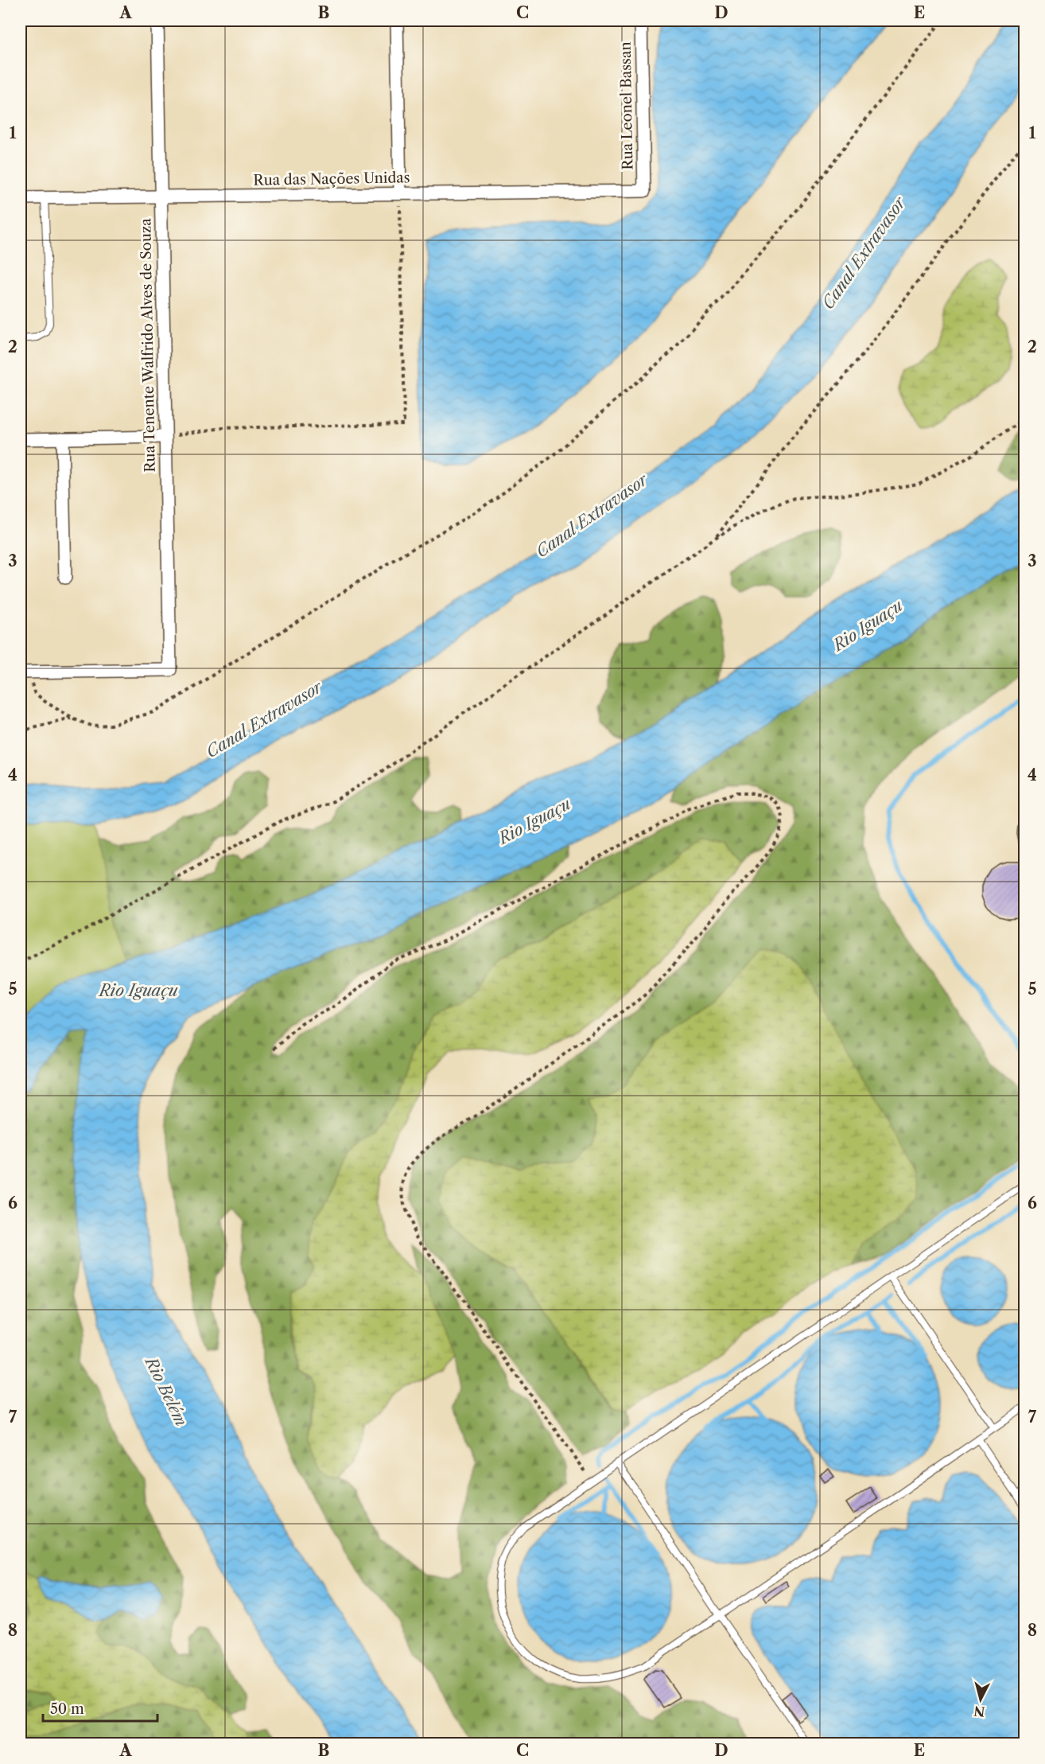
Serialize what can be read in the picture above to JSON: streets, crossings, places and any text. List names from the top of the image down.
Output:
{
  "streets": {
    "street": ["Rua Leonel Bassan", "Rua das Nações Unidas", "Rua Tenente Walfrido Alves de Souza"]
  },
  "crossings": [
    ["Rua Leonel Bassan", "Rua das Nações Unidas"],
    ["Rua das Nações Unidas", "Rua Tenente Walfrido Alves de Souza"]
  ],
  "water": ["Canal Extravasor", "Rio Iguaçu", "Rio Belém"],
  "scale_bar": "50 m",
  "north": "bottom",
  "grid": {
    "columns": [
      "A",
      "B",
      "C",
      "D",
      "E"
    ],
    "rows": [
      "1",
      "2",
      "3",
      "4",
      "5",
      "6",
      "7",
      "8"
    ]
  }
}
